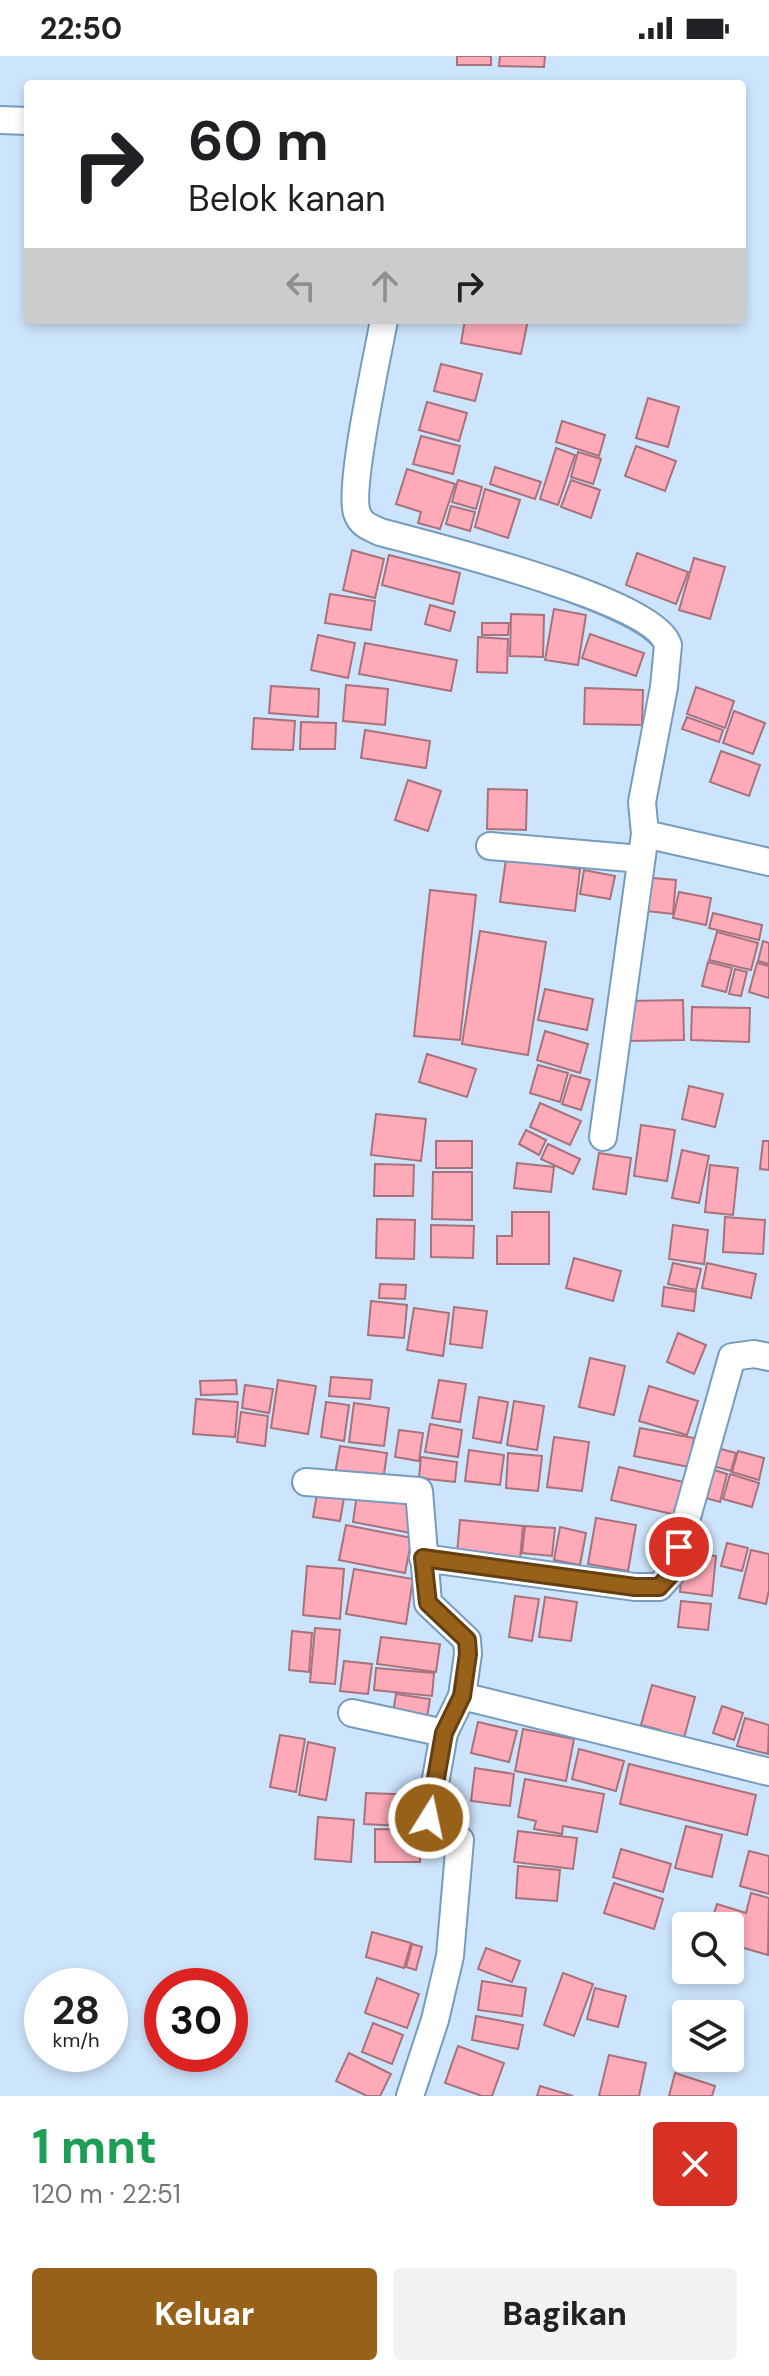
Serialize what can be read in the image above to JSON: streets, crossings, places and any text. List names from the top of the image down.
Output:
{
  "page": {
    "status": "22:50",
    "turn": ["60 m", "Belok kanan"],
    "speed": "28 km/h",
    "limit": "30",
    "heading": ["1 mnt", "120 m · 22:51"],
    "buttons": ["Keluar", "Bagikan"]
  }
}
